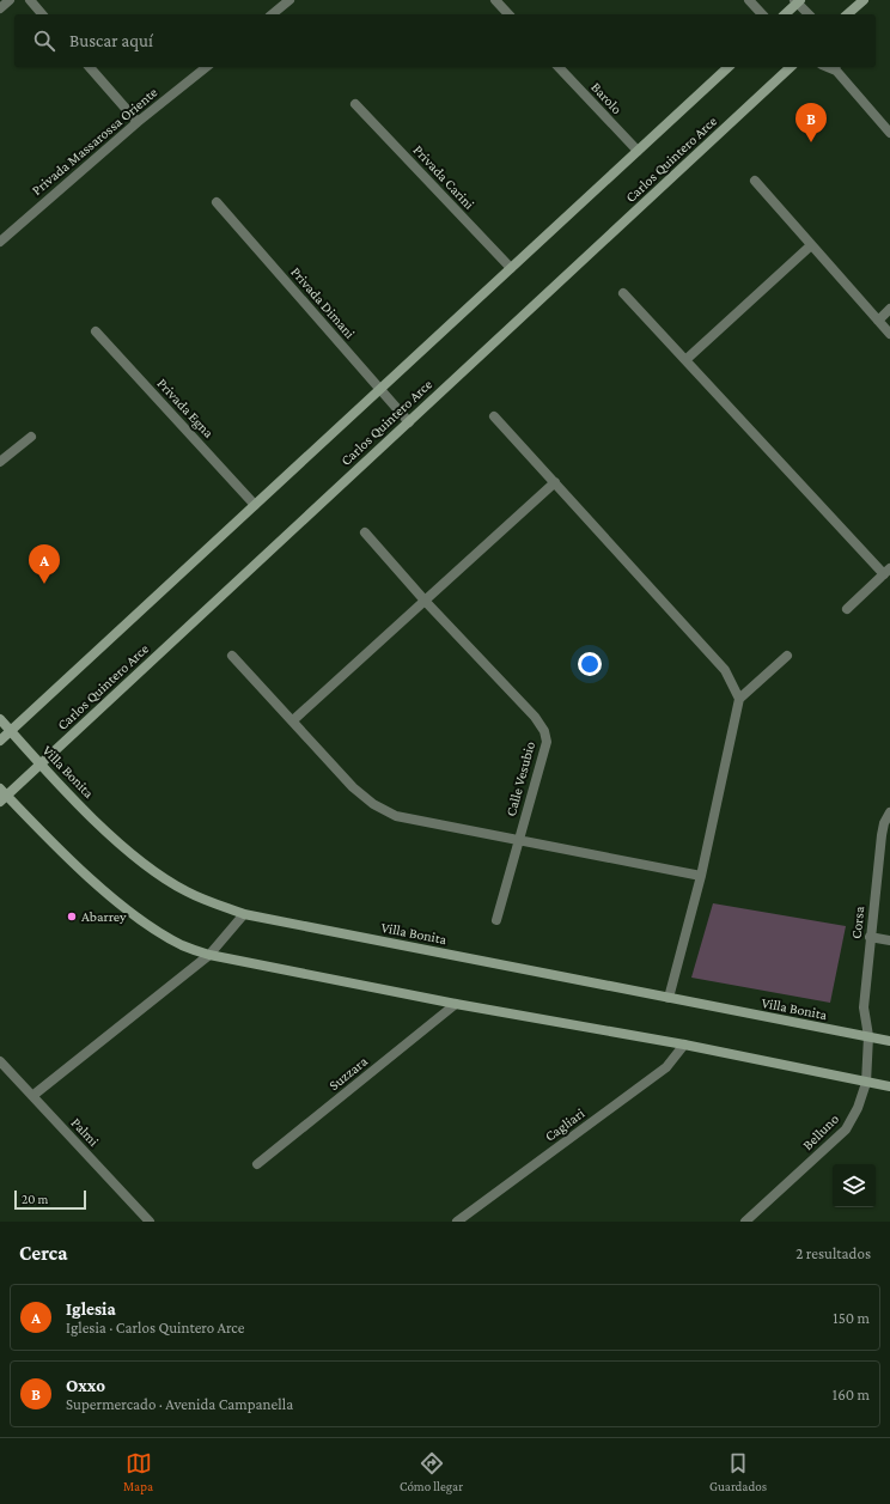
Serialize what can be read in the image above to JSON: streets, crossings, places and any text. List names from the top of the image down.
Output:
{
  "streets": {
    "main road": ["Carlos Quintero Arce", "Villa Bonita"],
    "street": [
      "Barolo",
      "Privada Massarossa Oriente",
      "Privada Carini",
      "Privada Dimani",
      "Privada Egna",
      "Calle Vesubio",
      "Corsa",
      "Suzzara",
      "Cagliari",
      "Palmi",
      "Belluno"
    ]
  },
  "crossings": [
    ["Barolo", "Carlos Quintero Arce"],
    ["Carlos Quintero Arce", "Privada Carini"],
    ["Carlos Quintero Arce", "Privada Dimani"],
    ["Carlos Quintero Arce", "Privada Egna"],
    ["Carlos Quintero Arce", "Villa Bonita"],
    ["Villa Bonita", "Corsa"],
    ["Villa Bonita", "Belluno"],
    ["Corsa", "Belluno"]
  ],
  "places": ["Abarrey"],
  "scale_bar": "20 m",
  "page": {
    "search": "Buscar aquí",
    "pins": ["B", "A"],
    "scale": "20 m",
    "heading": ["Cerca", "2 resultados"],
    "list": [
      {
        "mark": "A",
        "name": "Iglesia",
        "note": "Iglesia · Carlos Quintero Arce",
        "value": "150 m"
      },
      {
        "mark": "B",
        "name": "Oxxo",
        "note": "Supermercado · Avenida Campanella",
        "value": "160 m"
      }
    ],
    "nav": ["Mapa", "Cómo llegar", "Guardados"]
  }
}
